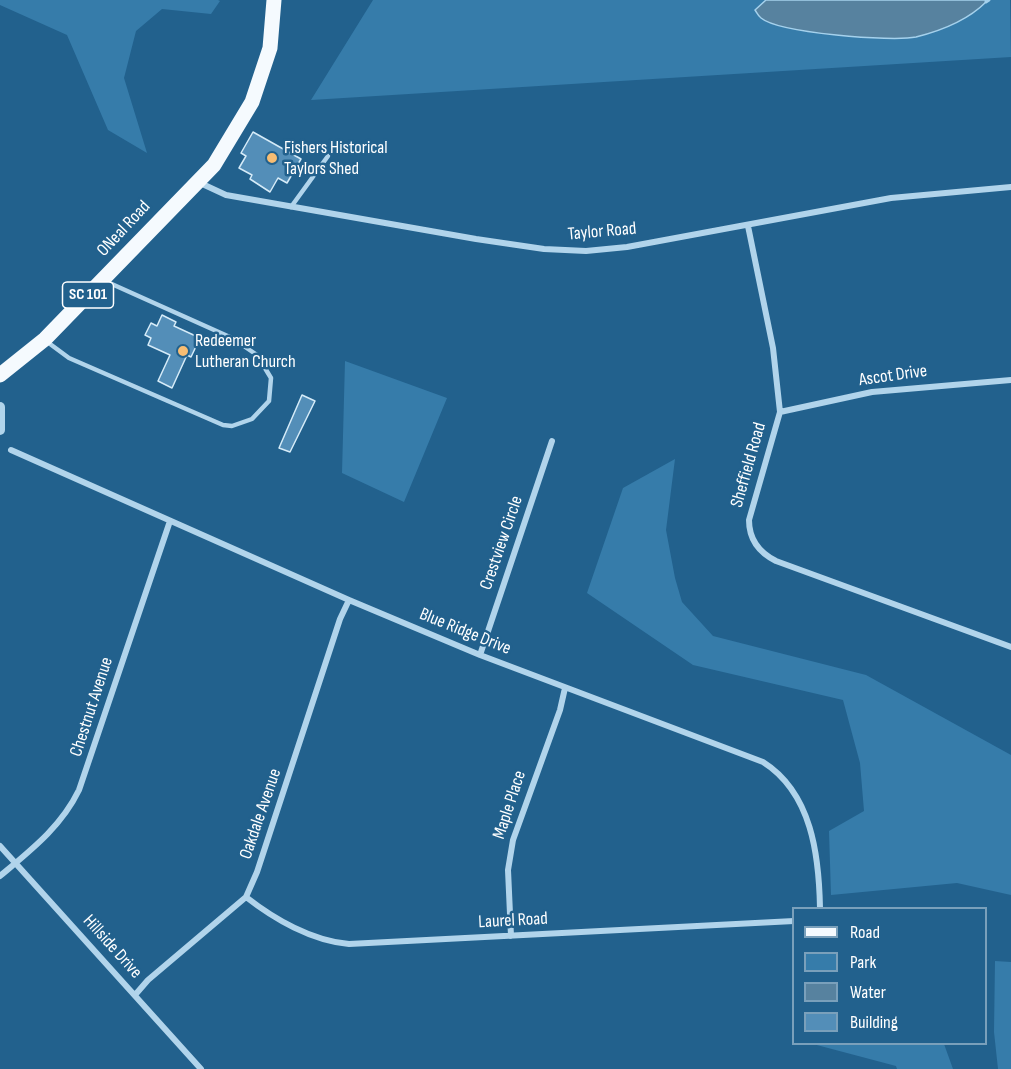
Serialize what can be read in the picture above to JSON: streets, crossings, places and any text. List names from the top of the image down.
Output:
{
  "streets": {
    "main road": ["ONeal Road", "SC 101"],
    "street": [
      "Taylor Road",
      "Ascot Drive",
      "Sheffield Road",
      "Crestview Circle",
      "Blue Ridge Drive",
      "Chestnut Avenue",
      "Maple Place",
      "Oakdale Avenue",
      "Laurel Road",
      "Hillside Drive"
    ]
  },
  "crossings": [
    ["ONeal Road", "Taylor Road"],
    ["ONeal Road", "SC 101"],
    ["Taylor Road", "SC 101"],
    ["Taylor Road", "Sheffield Road"],
    ["Ascot Drive", "Sheffield Road"],
    ["Crestview Circle", "Blue Ridge Drive"],
    ["Blue Ridge Drive", "Chestnut Avenue"],
    ["Blue Ridge Drive", "Maple Place"],
    ["Blue Ridge Drive", "Oakdale Avenue"],
    ["Chestnut Avenue", "Hillside Drive"],
    ["Maple Place", "Laurel Road"],
    ["Oakdale Avenue", "Laurel Road"],
    ["Oakdale Avenue", "Hillside Drive"]
  ],
  "places": ["Fishers Historical Taylors Shed", "Redeemer Lutheran Church"],
  "legend": [
    "Road",
    "Park",
    "Water",
    "Building"
  ]
}
